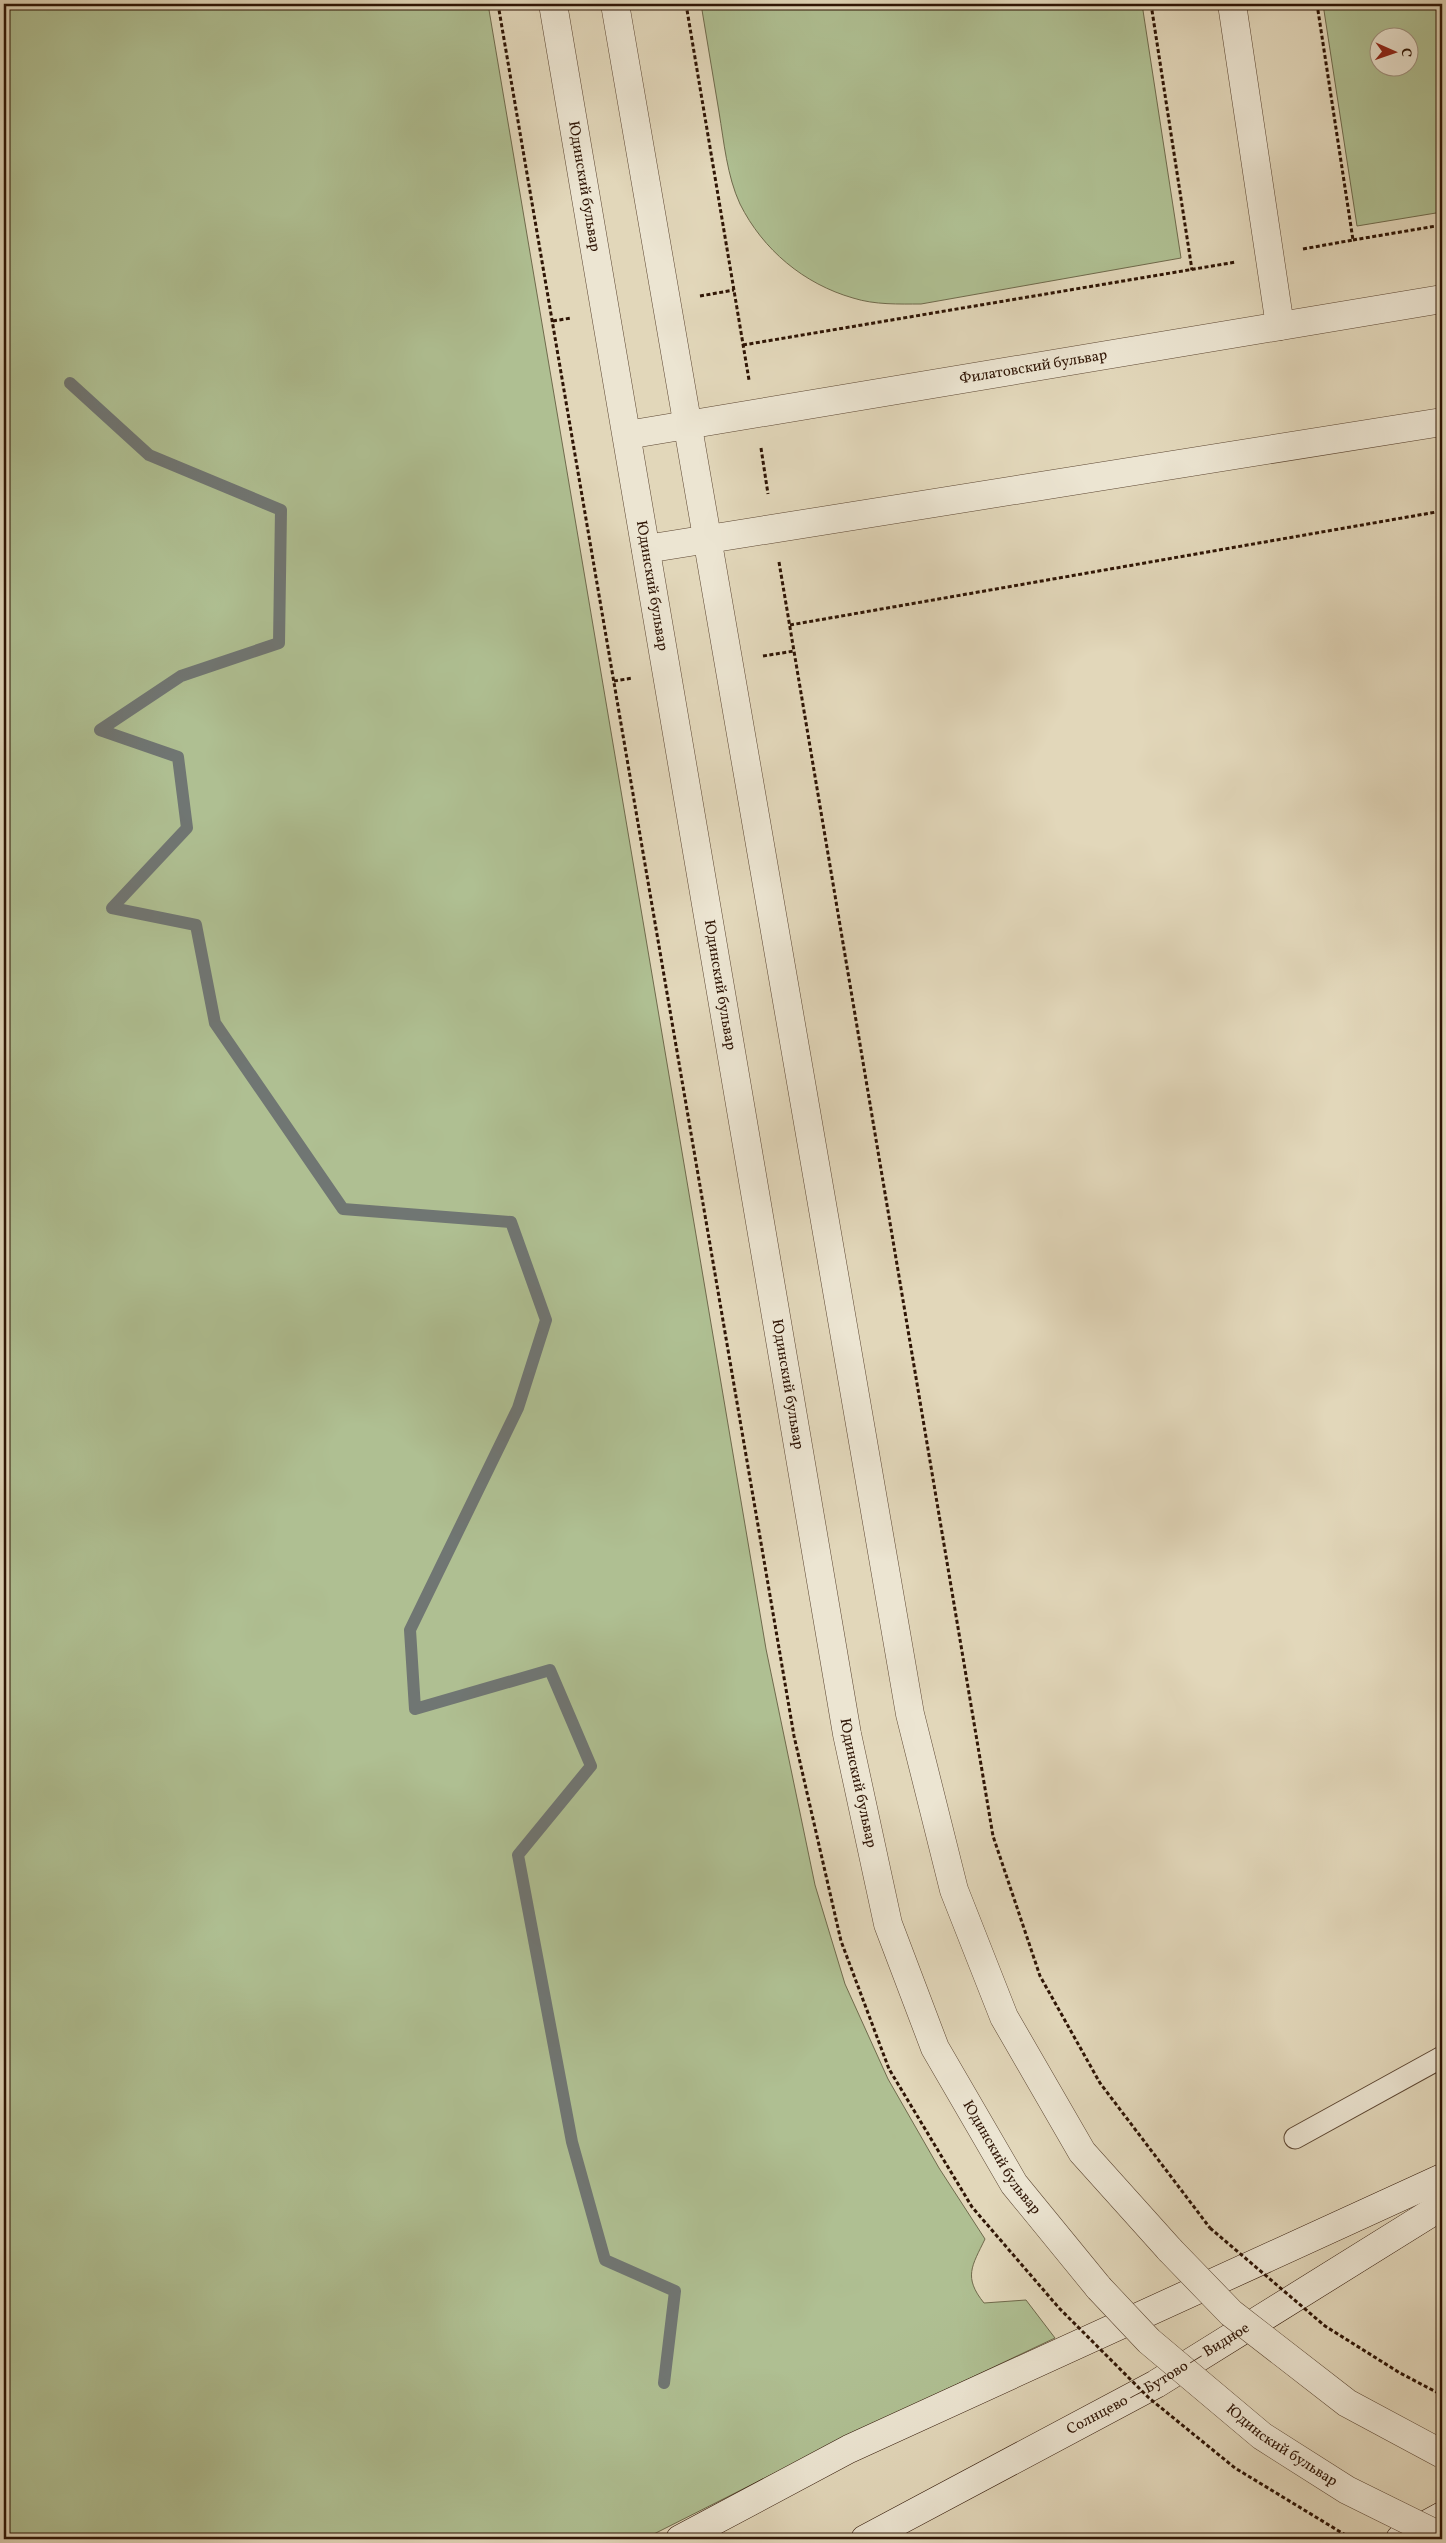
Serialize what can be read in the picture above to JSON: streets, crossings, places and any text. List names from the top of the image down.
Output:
{
  "streets": {
    "street": ["Юдинский бульвар", "Филатовский бульвар", "Солнцево — Бутово — Видное"]
  },
  "crossings": [
    ["Юдинский бульвар", "Филатовский бульвар"]
  ],
  "north": "right"
}
